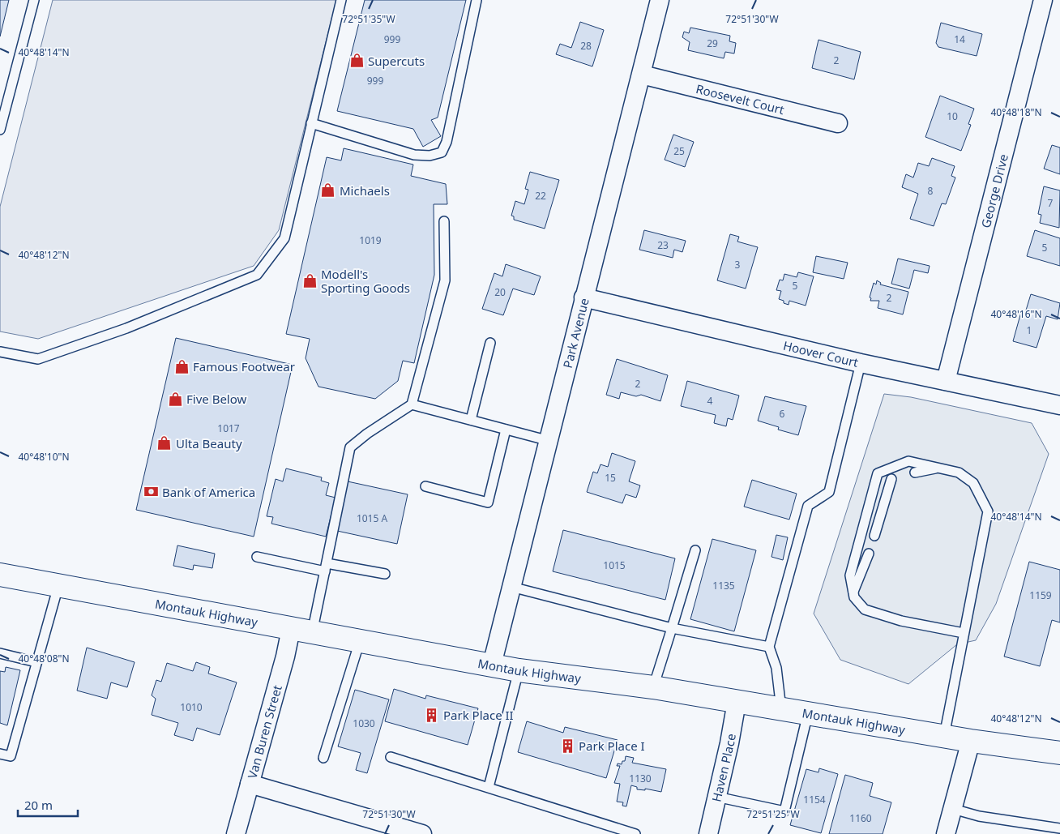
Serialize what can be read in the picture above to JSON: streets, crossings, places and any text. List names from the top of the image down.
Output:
{
  "streets": {
    "main road": ["Montauk Highway"],
    "street": [
      "Roosevelt Court",
      "George Drive",
      "Park Avenue",
      "Hoover Court",
      "Van Buren Street",
      "Haven Place"
    ]
  },
  "crossings": [
    ["Roosevelt Court", "Park Avenue"],
    ["George Drive", "Hoover Court"],
    ["Park Avenue", "Hoover Court"],
    ["Park Avenue", "Montauk Highway"],
    ["Montauk Highway", "Van Buren Street"],
    ["Montauk Highway", "Haven Place"]
  ],
  "places": {
    "shop": [
      "Supercuts",
      "Michaels",
      "Modell's Sporting Goods",
      "Famous Footwear",
      "Five Below",
      "Ulta Beauty"
    ],
    "bank": ["Bank of America"],
    "building": ["Park Place II", "Park Place I"]
  },
  "house_numbers": [
    "999",
    "14",
    "29",
    "28",
    "2",
    "999",
    "10",
    "25",
    "8",
    "22",
    "7",
    "1019",
    "23",
    "5",
    "3",
    "5",
    "20",
    "2",
    "1",
    "2",
    "4",
    "6",
    "1017",
    "15",
    "1015 A",
    "1015",
    "1135",
    "1159",
    "1010",
    "1030",
    "1130",
    "1154",
    "1160"
  ],
  "scale_bar": "20 m",
  "coordinates": [
    "72°51'35\"W",
    "72°51'30\"W",
    "40°48'14\"N",
    "40°48'18\"N",
    "40°48'12\"N",
    "40°48'16\"N",
    "40°48'10\"N",
    "40°48'08\"N",
    "72°51'25\"W"
  ]
}
